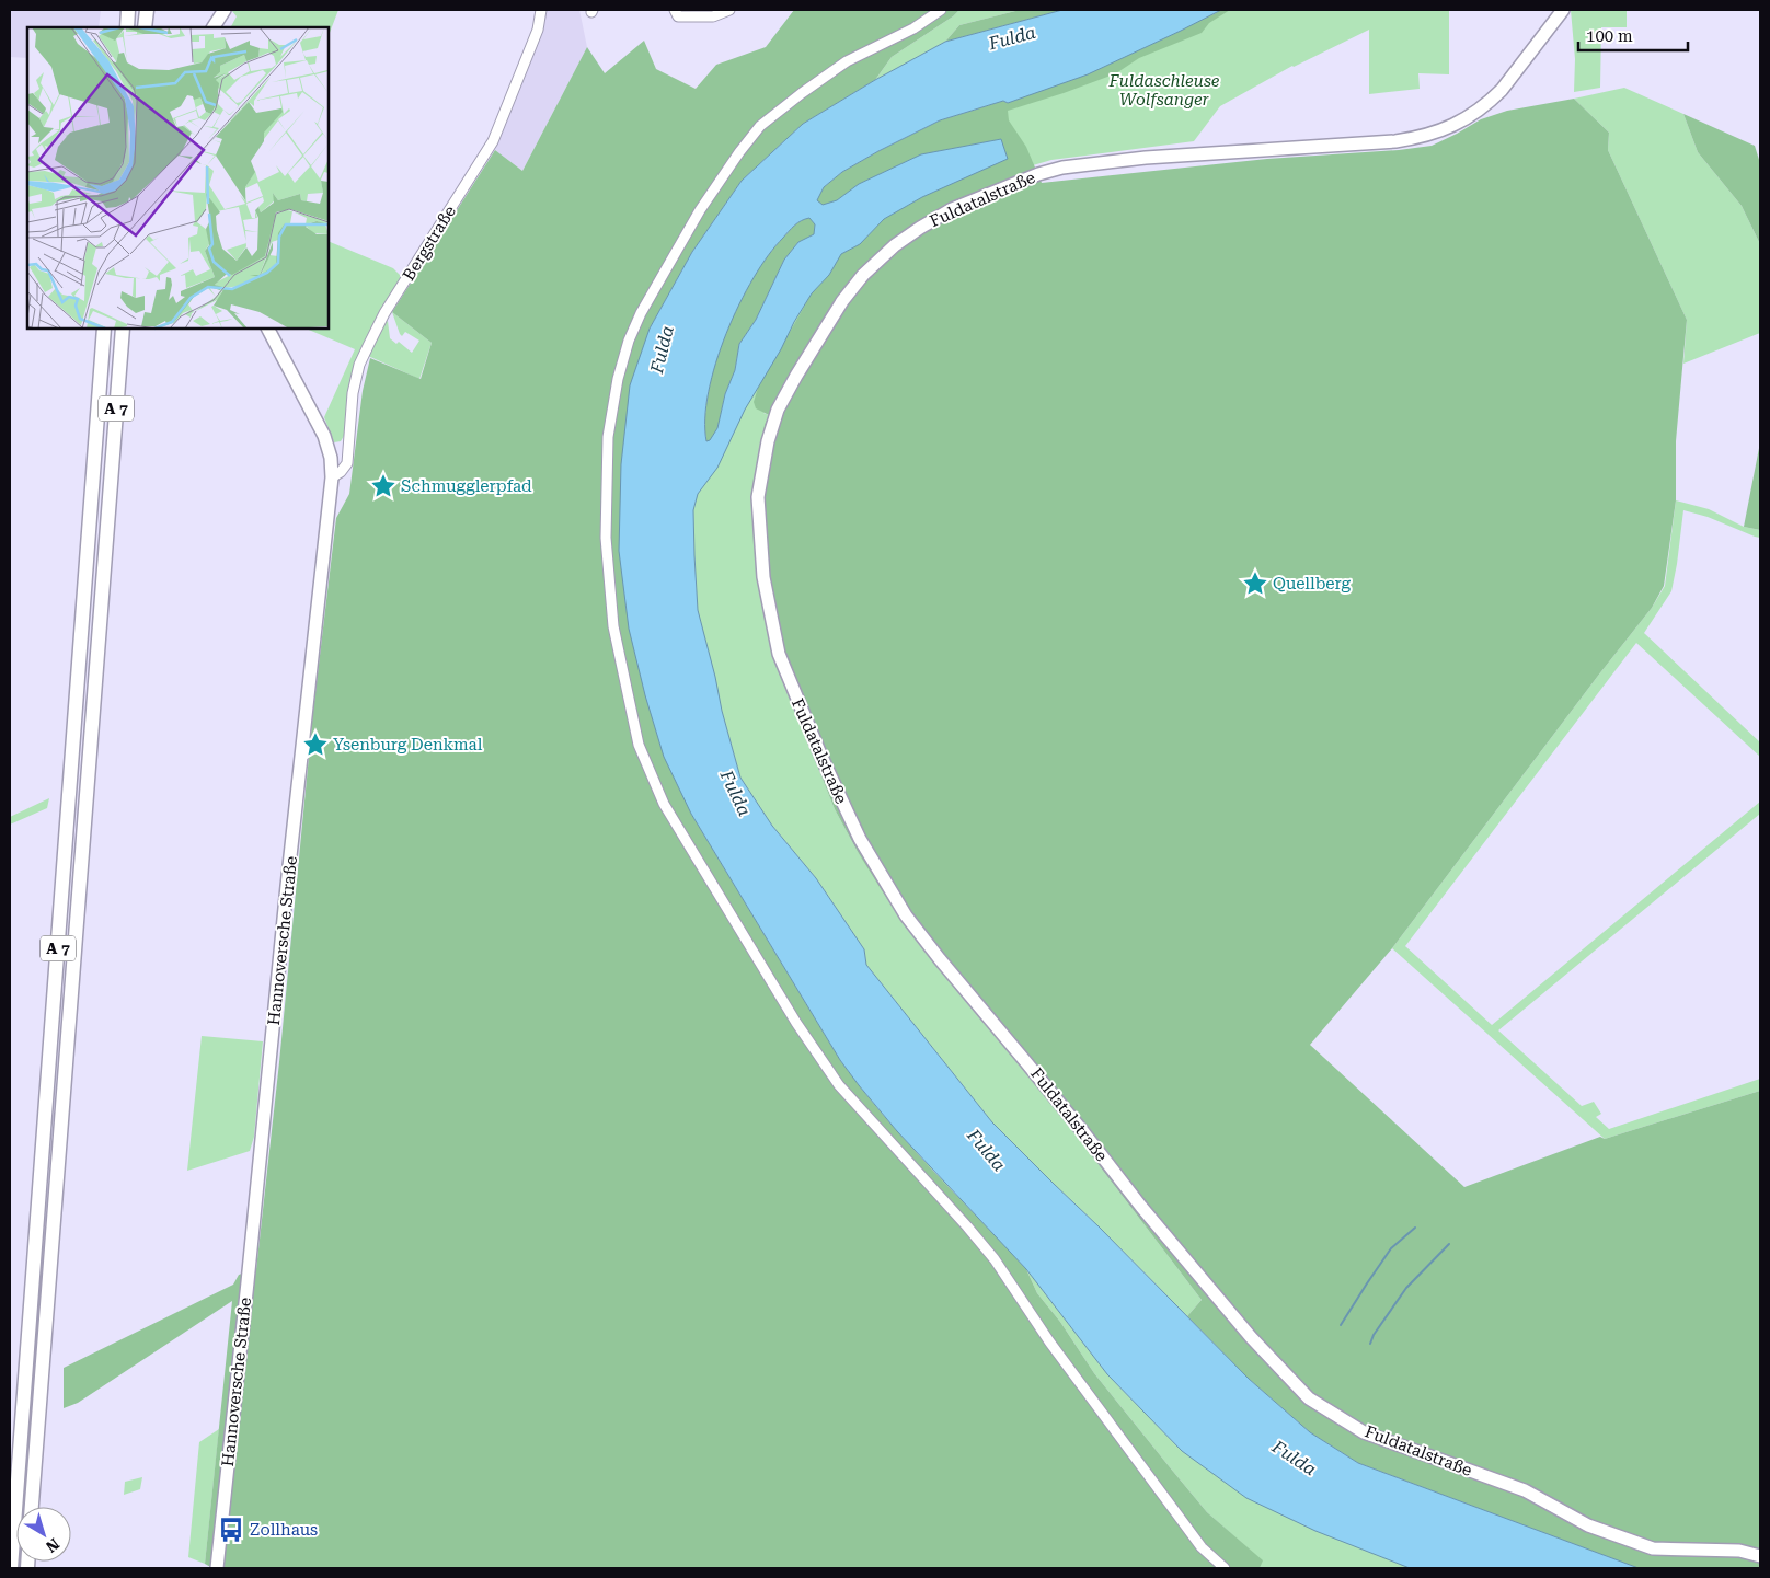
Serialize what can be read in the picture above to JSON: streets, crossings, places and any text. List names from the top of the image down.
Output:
{
  "streets": {
    "highway": ["A 7"],
    "main road": ["Fuldatalstraße", "Hannoversche Straße"],
    "street": ["Bergstraße"]
  },
  "crossings": [
    ["Bergstraße", "Hannoversche Straße"]
  ],
  "water": ["Fulda"],
  "parks": ["Fuldaschleuse Wolfsanger"],
  "places": {
    "place": ["Schmugglerpfad", "Quellberg", "Ysenburg Denkmal"],
    "bus stop": ["Zollhaus"]
  },
  "scale_bar": "100 m",
  "north": "bottom right"
}
